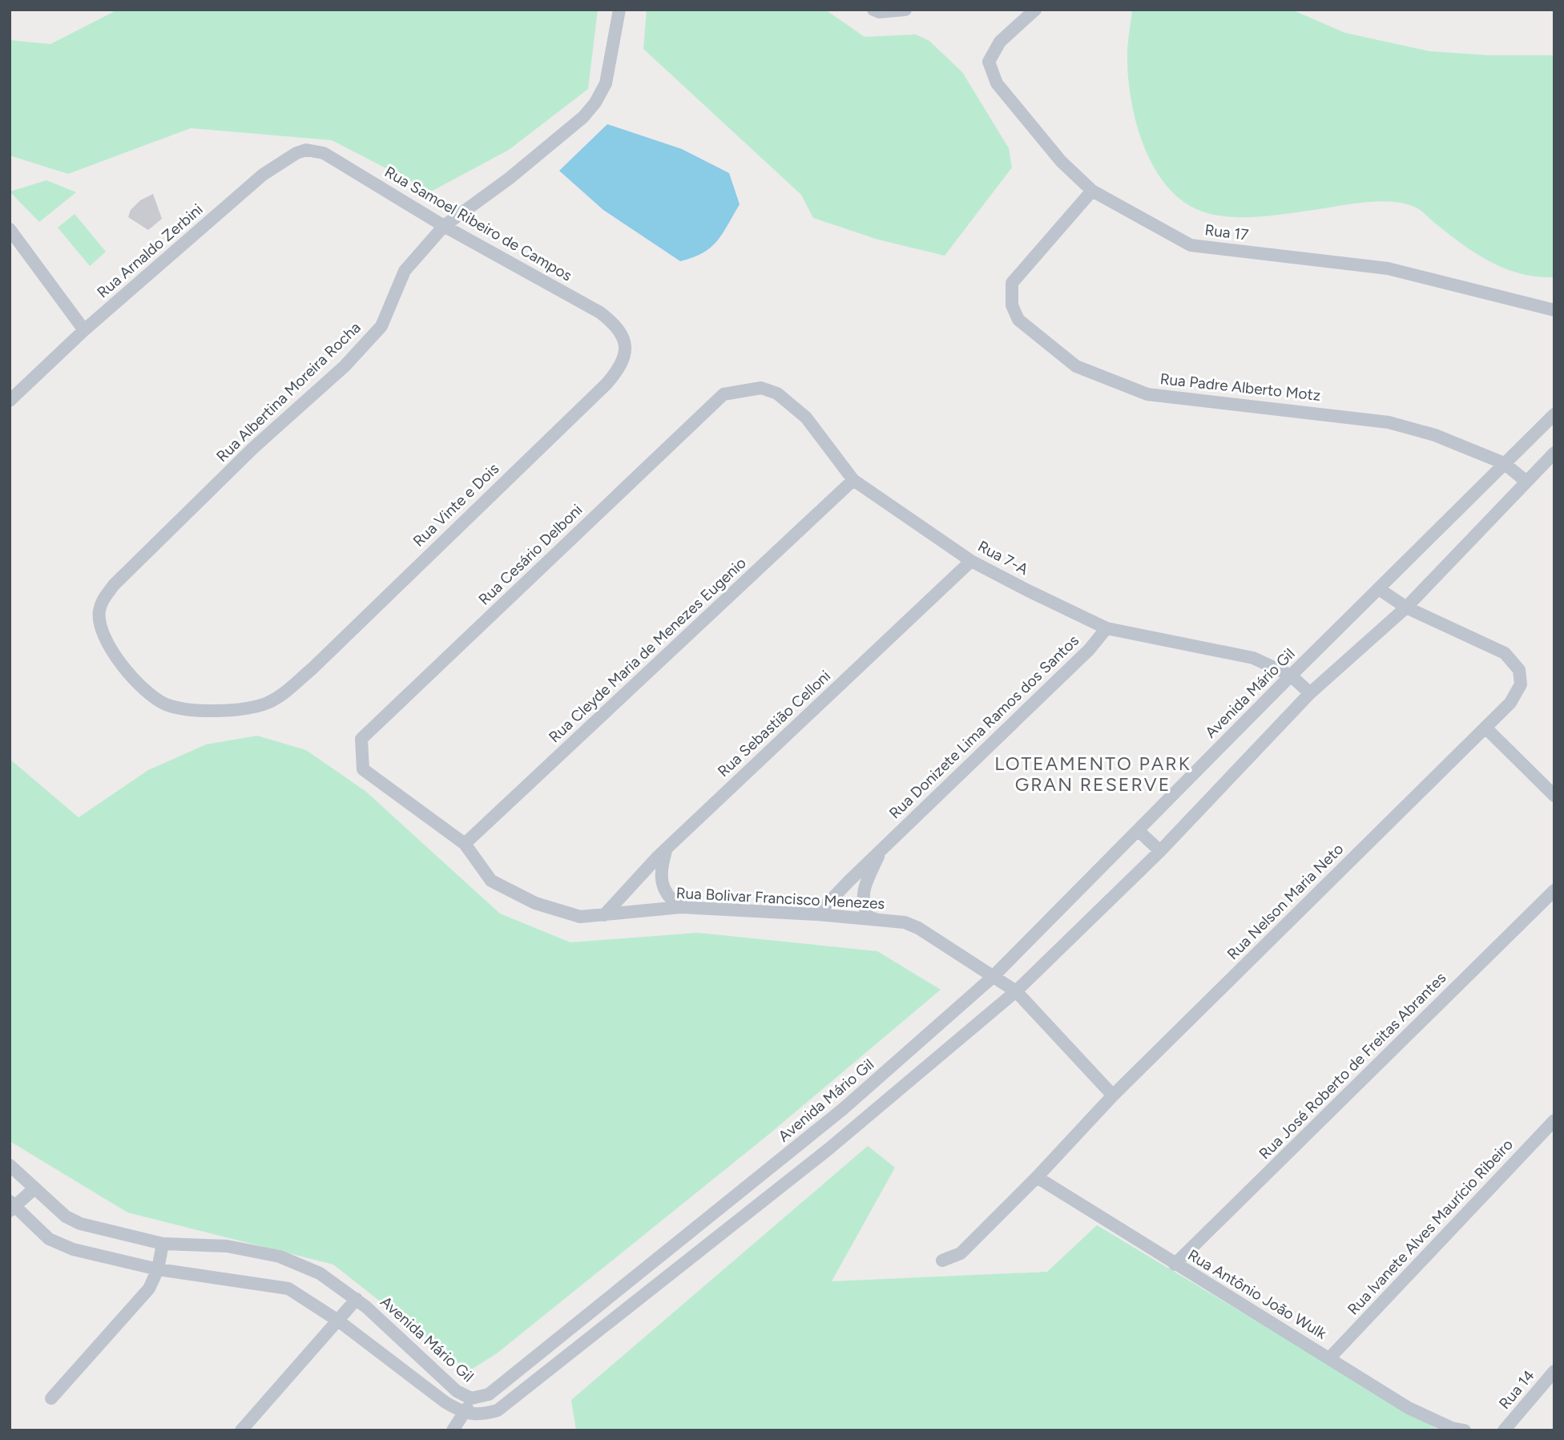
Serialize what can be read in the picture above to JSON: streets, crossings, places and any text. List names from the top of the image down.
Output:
{
  "streets": {
    "street": [
      "Rua Samoel Ribeiro de Campos",
      "Rua 17",
      "Rua Arnaldo Zerbini",
      "Rua Padre Alberto Motz",
      "Rua Albertina Moreira Rocha",
      "Rua Vinte e Dois",
      "Rua Cesário Delboni",
      "Rua 7-A",
      "Rua Cleyde Maria de Menezes Eugenio",
      "Avenida Mário Gil",
      "Rua Sebastião Celloni",
      "Rua Donizete Lima Ramos dos Santos",
      "Rua Bolivar Francisco Menezes",
      "Rua Nelson Maria Neto",
      "Rua José Roberto de Freitas Abrantes",
      "Rua lvanete Alves Maurício Ribeiro",
      "Rua Antônio João Wulk",
      "Rua 14"
    ]
  },
  "crossings": [
    ["Rua Samoel Ribeiro de Campos", "Rua Arnaldo Zerbini"],
    ["Rua Samoel Ribeiro de Campos", "Rua Albertina Moreira Rocha"],
    ["Rua Samoel Ribeiro de Campos", "Rua Vinte e Dois"],
    ["Rua 17", "Rua Padre Alberto Motz"],
    ["Rua Padre Alberto Motz", "Avenida Mário Gil"],
    ["Rua Albertina Moreira Rocha", "Rua Vinte e Dois"],
    ["Rua Cesário Delboni", "Rua 7-A"],
    ["Rua Cesário Delboni", "Rua Bolivar Francisco Menezes"],
    ["Rua 7-A", "Rua Cleyde Maria de Menezes Eugenio"],
    ["Rua 7-A", "Avenida Mário Gil"],
    ["Rua 7-A", "Rua Sebastião Celloni"],
    ["Rua 7-A", "Rua Donizete Lima Ramos dos Santos"],
    ["Rua Cleyde Maria de Menezes Eugenio", "Rua Bolivar Francisco Menezes"],
    ["Avenida Mário Gil", "Rua Bolivar Francisco Menezes"],
    ["Avenida Mário Gil", "Rua Nelson Maria Neto"],
    ["Rua Sebastião Celloni", "Rua Bolivar Francisco Menezes"],
    ["Rua Donizete Lima Ramos dos Santos", "Rua Bolivar Francisco Menezes"],
    ["Rua Bolivar Francisco Menezes", "Rua Nelson Maria Neto"],
    ["Rua Nelson Maria Neto", "Rua Antônio João Wulk"],
    ["Rua José Roberto de Freitas Abrantes", "Rua Antônio João Wulk"],
    ["Rua lvanete Alves Maurício Ribeiro", "Rua Antônio João Wulk"]
  ],
  "districts": ["LOTEAMENTO PARK GRAN RESERVE"]
}
